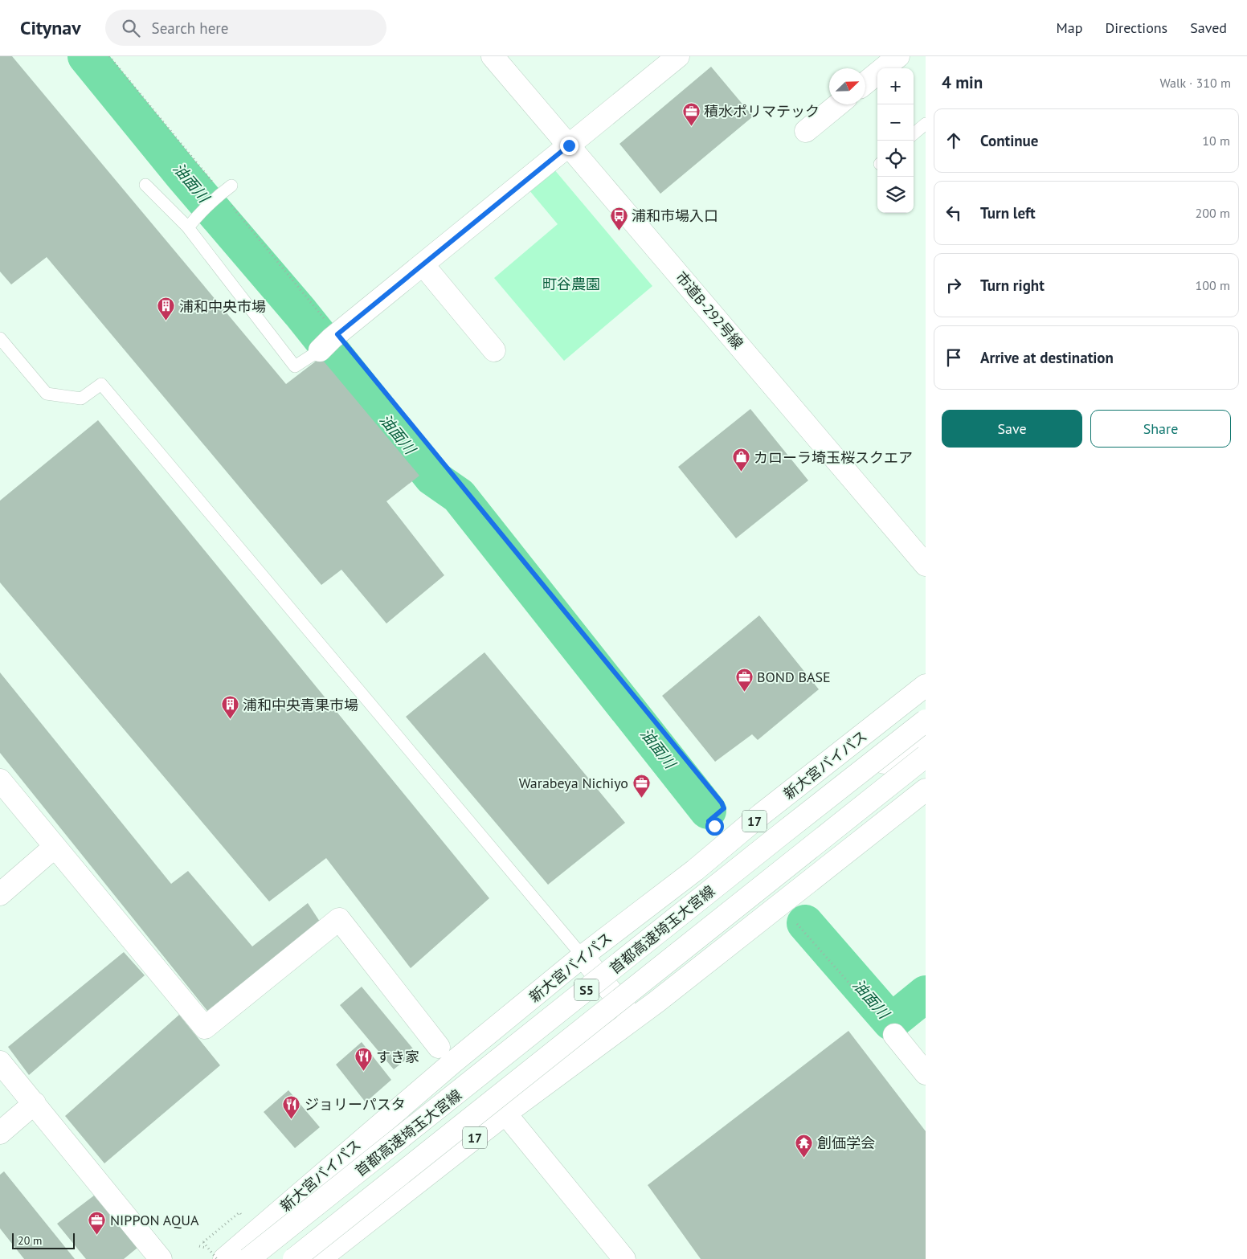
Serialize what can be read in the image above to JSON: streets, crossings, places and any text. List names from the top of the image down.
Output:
{
  "streets": {
    "main road": [
      "市道B-292号線",
      "新大宮バイパス",
      "17",
      "首都高速埼玉大宮線",
      "S5"
    ]
  },
  "water": ["油面川"],
  "parks": ["町谷農園"],
  "places": {
    "office": [
      "積水ポリマテック",
      "BOND BASE",
      "Warabeya Nichiyo",
      "NIPPON AQUA"
    ],
    "bus stop": ["浦和市場入口"],
    "building": ["浦和中央市場", "浦和中央青果市場"],
    "shop": ["カローラ埼玉桜スクエア"],
    "restaurant": ["すき家", "ジョリーパスタ"],
    "temple": ["創価学会"]
  },
  "scale_bar": "20 m",
  "north": "top right",
  "page": {
    "header": "Citynav",
    "search": "Search here",
    "nav": ["Map", "Directions", "Saved"],
    "heading": ["4 min", "Walk · 310 m"],
    "map_buttons": ["+", "−"],
    "list": [
      ["Continue", "10 m"],
      ["Turn left", "200 m"],
      ["Turn right", "100 m"],
      "Arrive at destination"
    ],
    "buttons": ["Save", "Share"],
    "scale": "20 m"
  }
}
